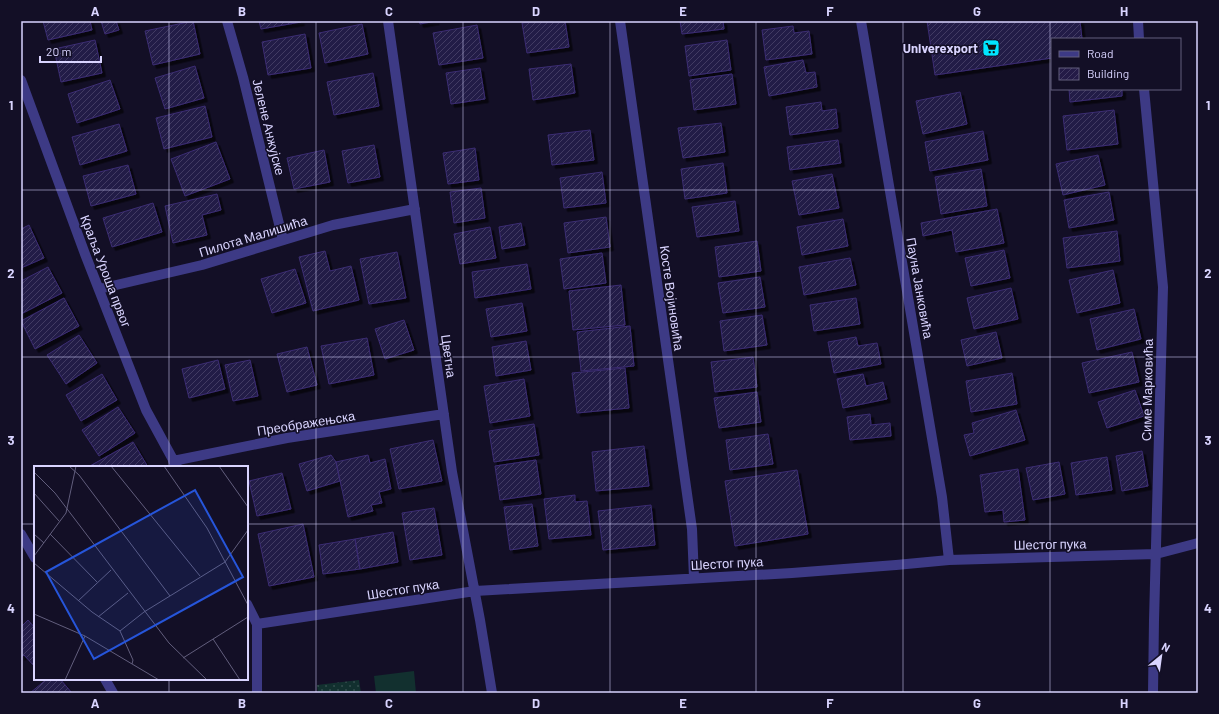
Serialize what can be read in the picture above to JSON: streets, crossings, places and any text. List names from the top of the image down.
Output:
{
  "streets": {
    "street": [
      "Јелене Анжујске",
      "Пилота Малишића",
      "Краља Уроша првог",
      "Пауна Јанковића",
      "Косте Војиновића",
      "Цветна",
      "Симе Марковића",
      "Преображењска",
      "Шестог пука"
    ]
  },
  "crossings": [
    ["Јелене Анжујске", "Пилота Малишића"],
    ["Пилота Малишића", "Краља Уроша првог"],
    ["Пилота Малишића", "Цветна"],
    ["Краља Уроша првог", "Преображењска"],
    ["Пауна Јанковића", "Шестог пука"],
    ["Косте Војиновића", "Шестог пука"],
    ["Цветна", "Преображењска"],
    ["Цветна", "Шестог пука"],
    ["Симе Марковића", "Шестог пука"]
  ],
  "places": {
    "supermarket": ["Univerexport"]
  },
  "legend": ["Road", "Building"],
  "scale_bar": "20 m",
  "north": "top right",
  "grid": {
    "columns": [
      "A",
      "B",
      "C",
      "D",
      "E",
      "F",
      "G",
      "H"
    ],
    "rows": [
      "1",
      "2",
      "3",
      "4"
    ]
  }
}
